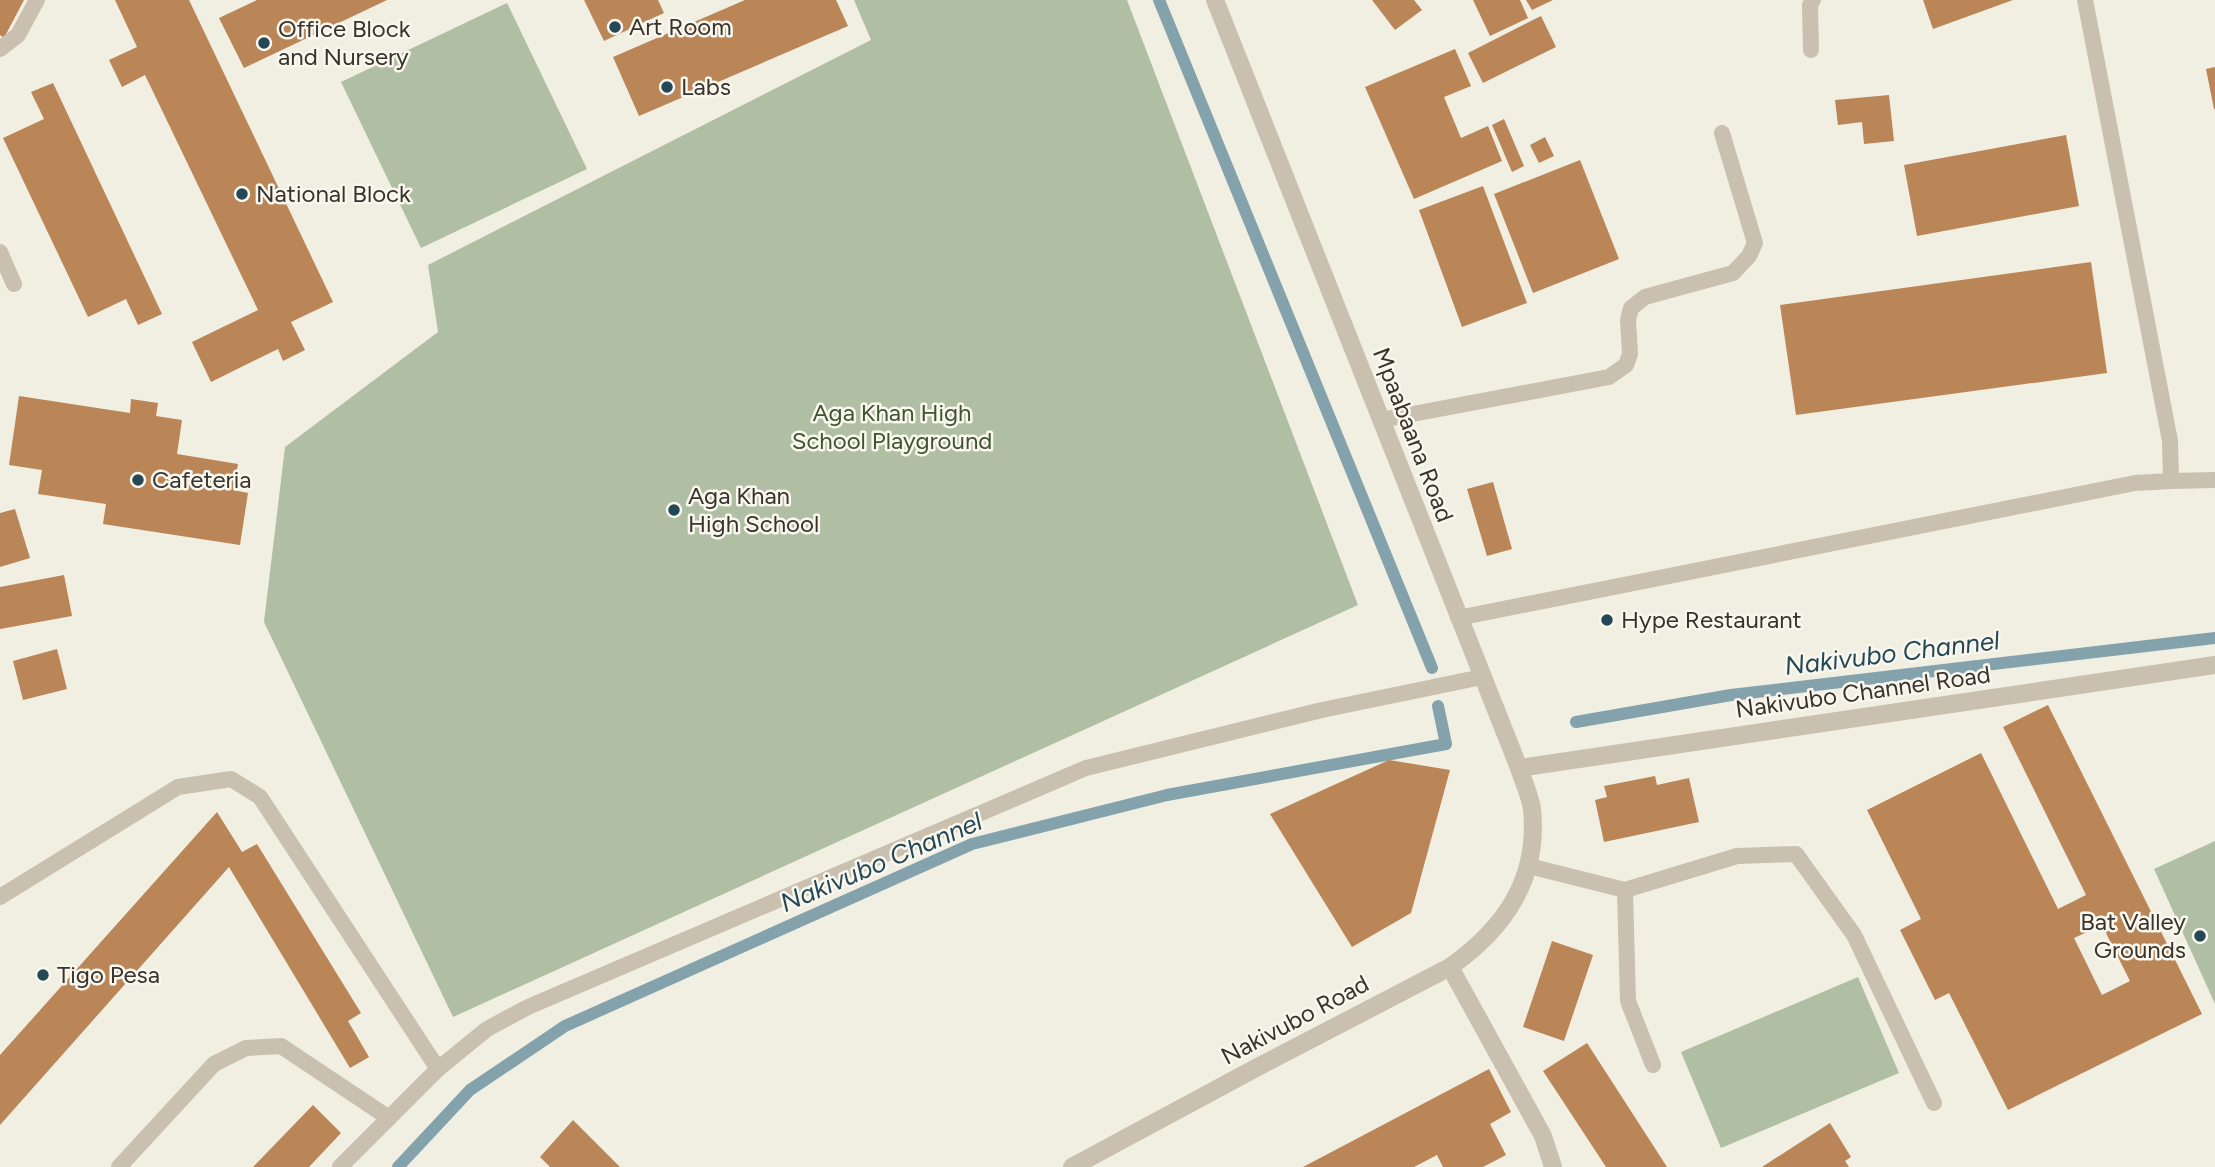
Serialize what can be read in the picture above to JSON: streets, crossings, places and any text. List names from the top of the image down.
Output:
{
  "streets": {
    "street": ["Mpaabaana Road", "Nakivubo Channel Road", "Nakivubo Road"]
  },
  "crossings": [
    ["Mpaabaana Road", "Nakivubo Channel Road"],
    ["Mpaabaana Road", "Nakivubo Road"]
  ],
  "water": ["Nakivubo Channel"],
  "parks": ["Aga Khan High School Playground"],
  "places": [
    "Art Room",
    "Office Block and Nursery",
    "Labs",
    "National Block",
    "Cafeteria",
    "Aga Khan High School",
    "Hype Restaurant",
    "Bat Valley Grounds",
    "Tigo Pesa"
  ]
}
